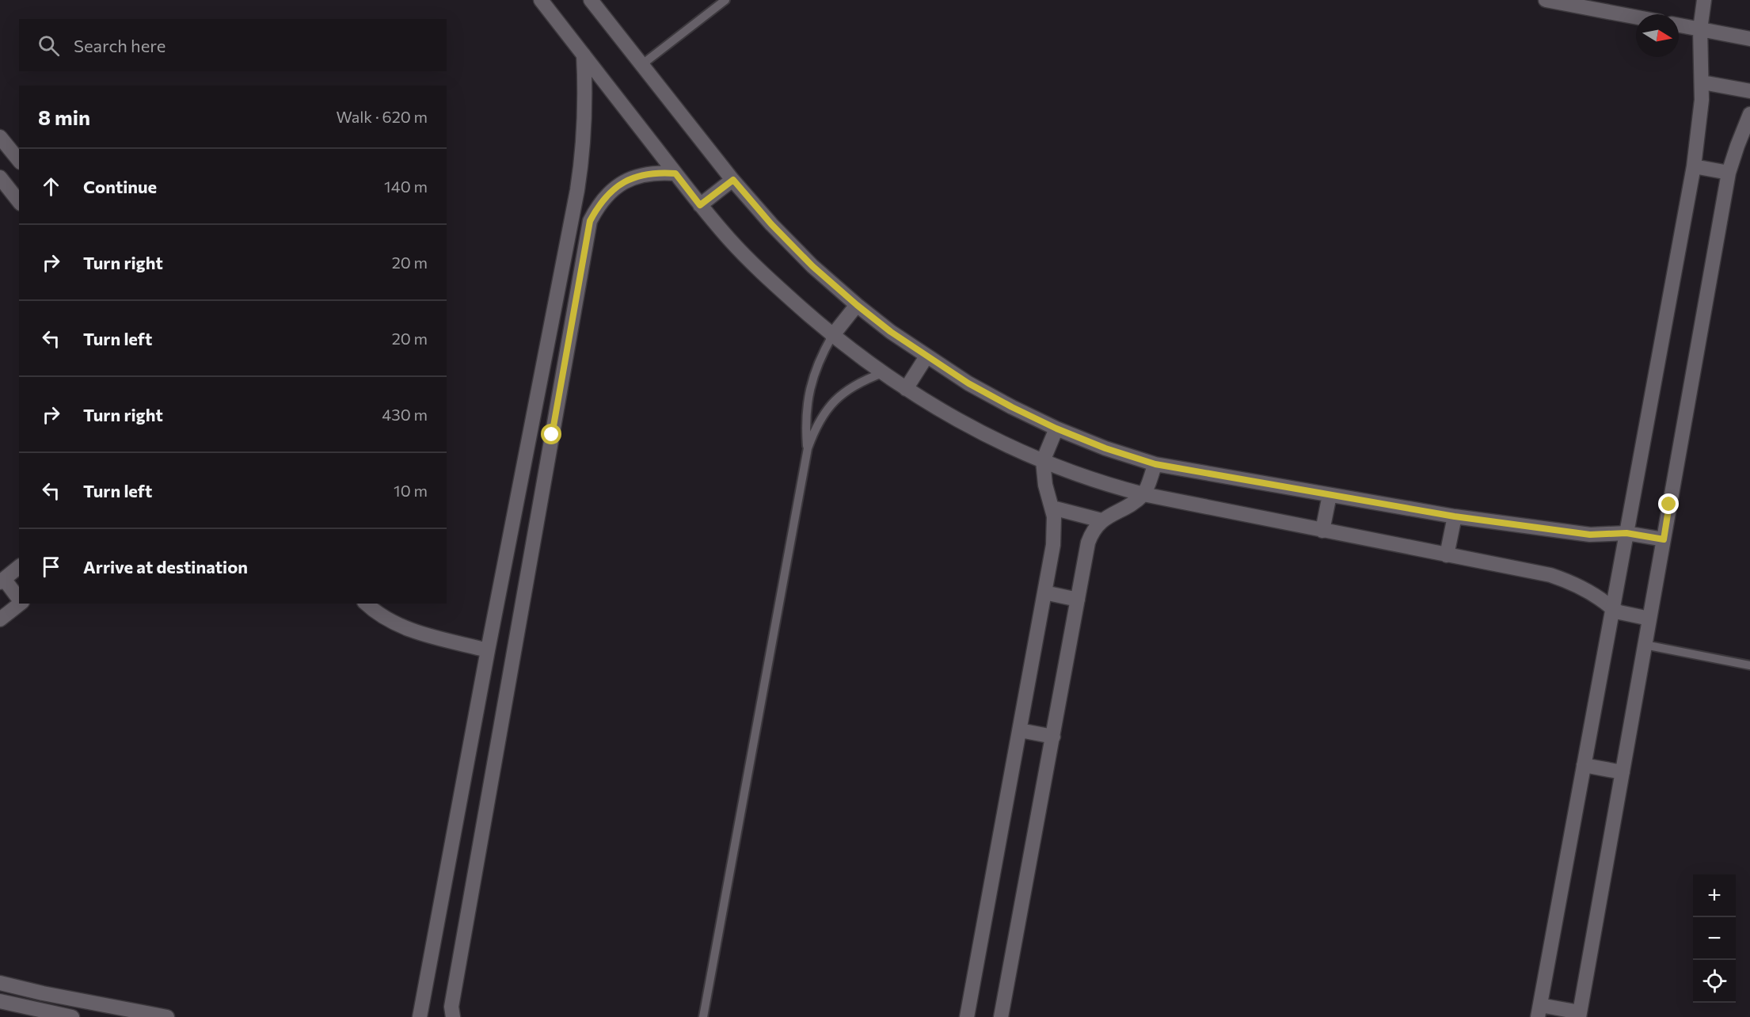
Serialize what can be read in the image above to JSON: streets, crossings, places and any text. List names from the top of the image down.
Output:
{
  "north": "right",
  "page": {
    "search": "Search here",
    "heading": ["8 min", "Walk · 620 m"],
    "list": [
      ["Continue", "140 m"],
      ["Turn right", "20 m"],
      ["Turn left", "20 m"],
      ["Turn right", "430 m"],
      ["Turn left", "10 m"],
      "Arrive at destination"
    ],
    "map_buttons": ["+", "−"]
  }
}
